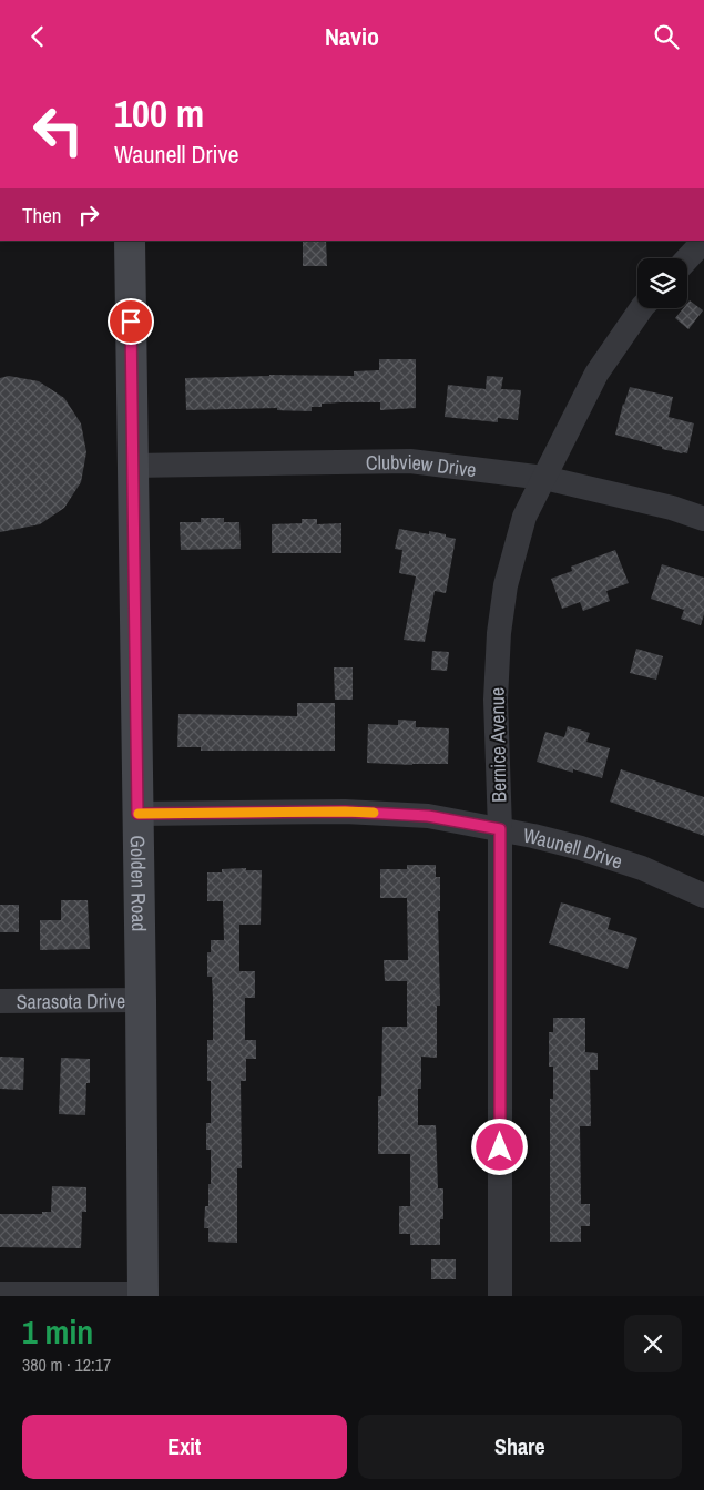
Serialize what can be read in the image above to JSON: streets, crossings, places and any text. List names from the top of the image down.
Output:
{
  "streets": {
    "street": [
      "Clubview Drive",
      "Bernice Avenue",
      "Waunell Drive",
      "Golden Road",
      "Sarasota Drive"
    ]
  },
  "crossings": [
    ["Clubview Drive", "Bernice Avenue"],
    ["Clubview Drive", "Golden Road"],
    ["Bernice Avenue", "Waunell Drive"],
    ["Waunell Drive", "Golden Road"],
    ["Golden Road", "Sarasota Drive"]
  ],
  "page": {
    "header": "Navio",
    "turn": ["100 m", "Waunell Drive"],
    "then": "Then",
    "heading": ["1 min", "380 m · 12:17"],
    "buttons": ["Exit", "Share"]
  }
}
